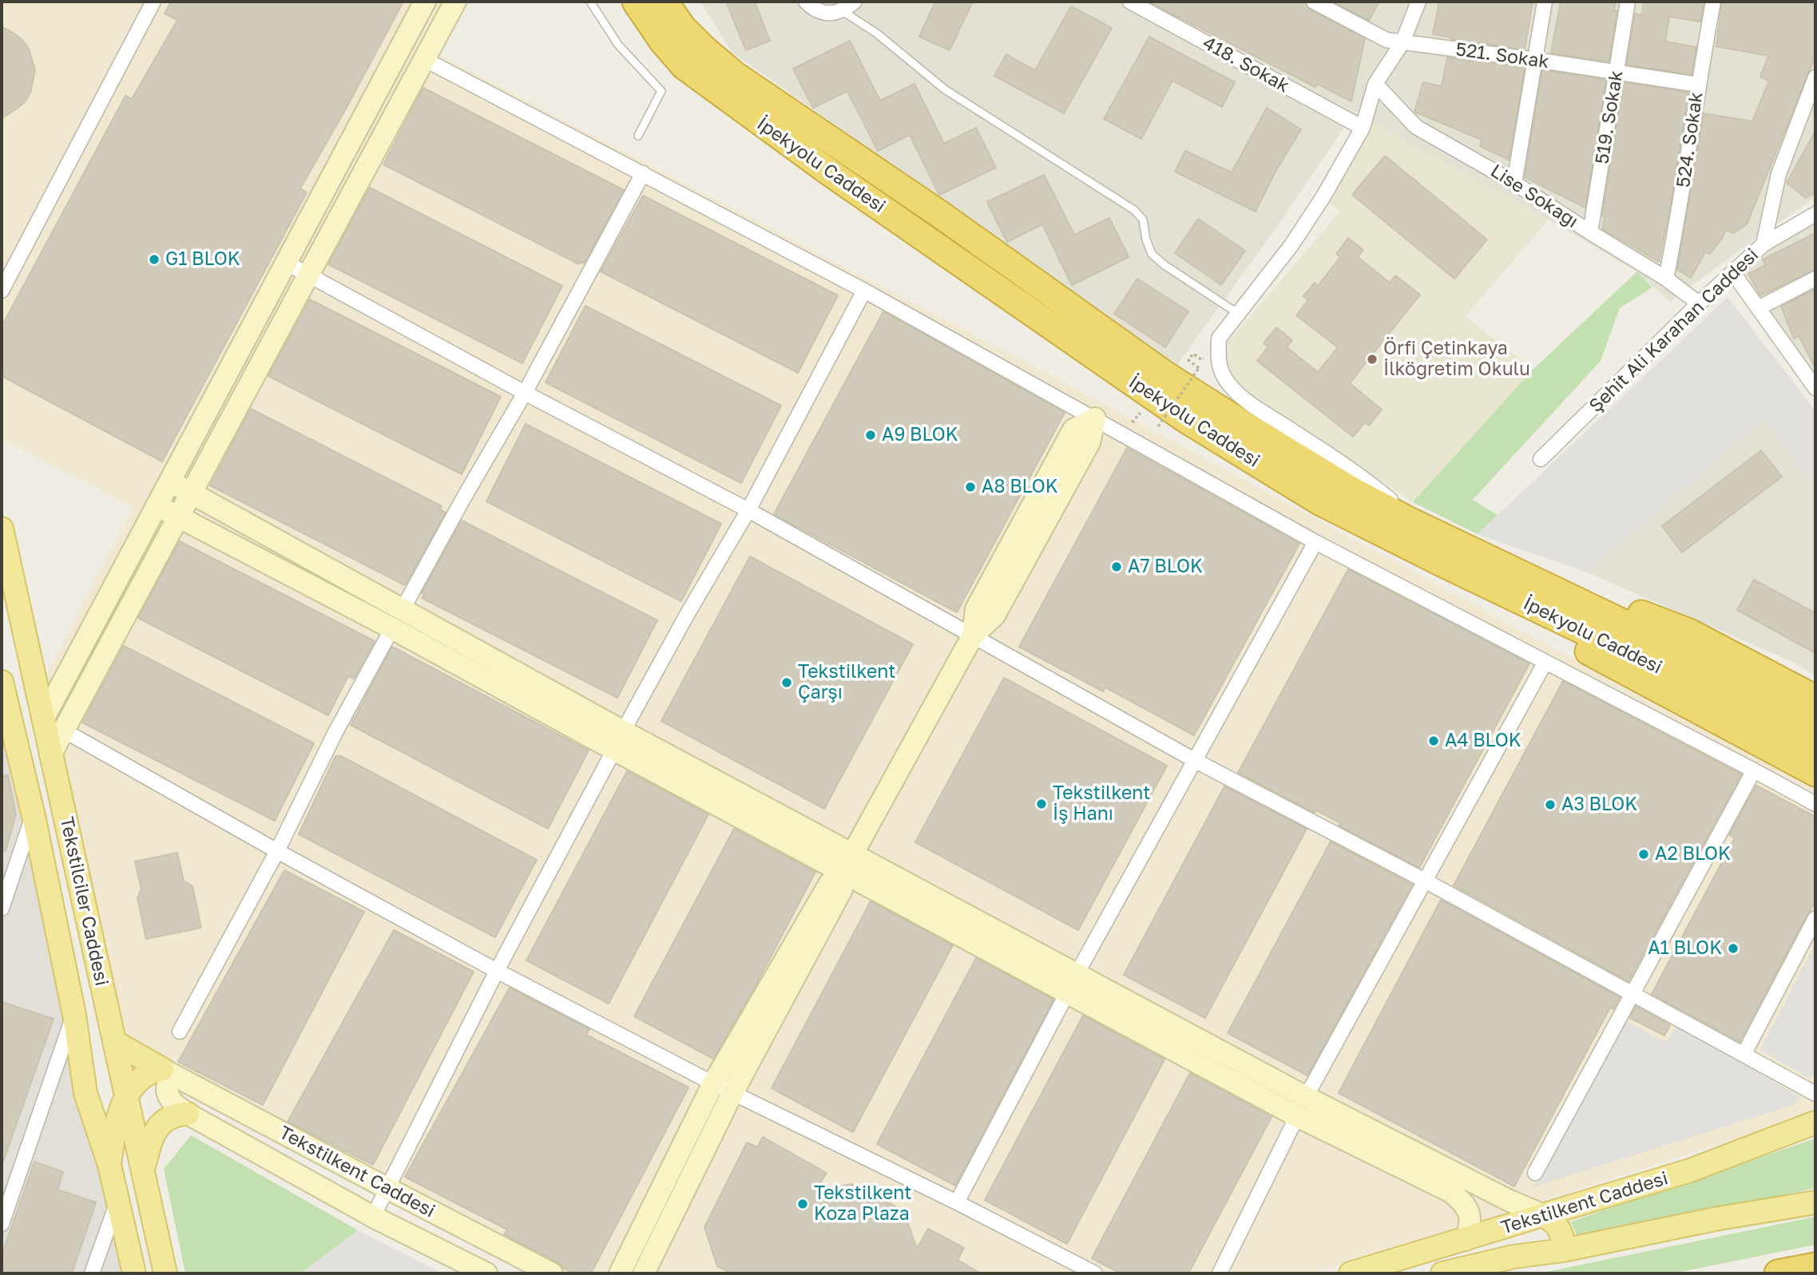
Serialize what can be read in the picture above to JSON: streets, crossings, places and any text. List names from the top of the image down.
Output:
{
  "streets": {
    "highway": ["İpekyolu Caddesi"],
    "main road": ["Tekstilciler Caddesi", "Tekstilkent Caddesi"],
    "street": [
      "521. Sokak",
      "418. Sokak",
      "519. Sokak",
      "524. Sokak",
      "Lise Sokağı",
      "Şehit Ali Karahan Caddesi"
    ]
  },
  "crossings": [
    ["521. Sokak", "519. Sokak"],
    ["521. Sokak", "524. Sokak"],
    ["519. Sokak", "Lise Sokağı"],
    ["524. Sokak", "Lise Sokağı"],
    ["Lise Sokağı", "Şehit Ali Karahan Caddesi"]
  ],
  "places": [
    "G1 BLOK",
    "Örfi Çetinkaya İlköğretim Okulu",
    "A9 BLOK",
    "A8 BLOK",
    "A7 BLOK",
    "Tekstilkent Çarşı",
    "A4 BLOK",
    "Tekstilkent İş Hanı",
    "A3 BLOK",
    "A2 BLOK",
    "A1 BLOK",
    "Tekstilkent Koza Plaza"
  ]
}
